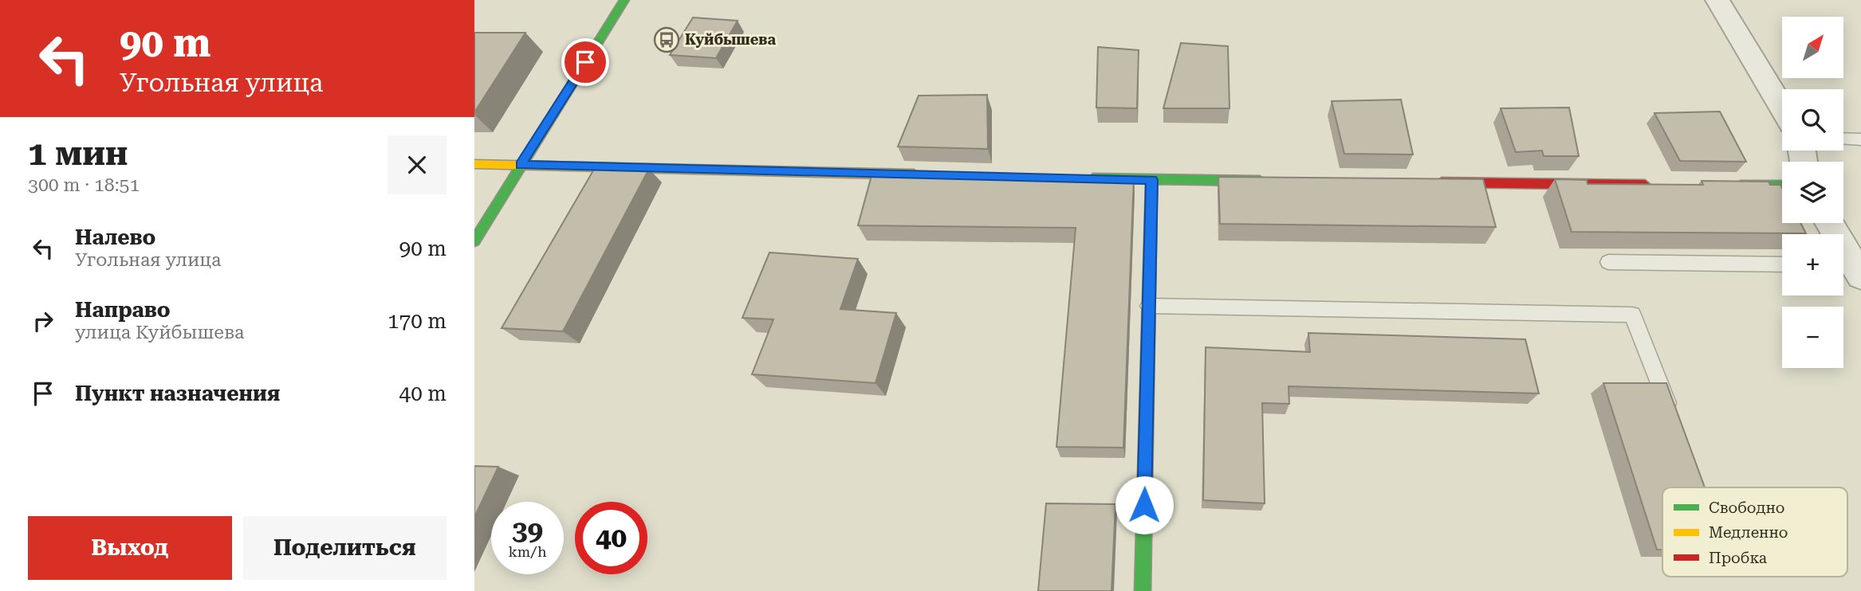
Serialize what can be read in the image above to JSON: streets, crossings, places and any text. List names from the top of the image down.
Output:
{
  "places": {
    "bus stop": ["Куйбышева"]
  },
  "legend": ["Свободно", "Медленно", "Пробка"],
  "north": "top right",
  "page": {
    "turn": ["90 m", "Угольная улица"],
    "map_buttons": ["+", "−"],
    "heading": ["1 мин", "300 m · 18:51"],
    "list": [
      {
        "name": "Налево",
        "note": "Угольная улица",
        "value": "90 m"
      },
      {
        "name": "Направо",
        "note": "улица Куйбышева",
        "value": "170 m"
      },
      {
        "name": "Пункт назначения",
        "value": "40 m"
      }
    ],
    "speed": "39 km/h",
    "limit": "40",
    "buttons": ["Выход", "Поделиться"]
  }
}
